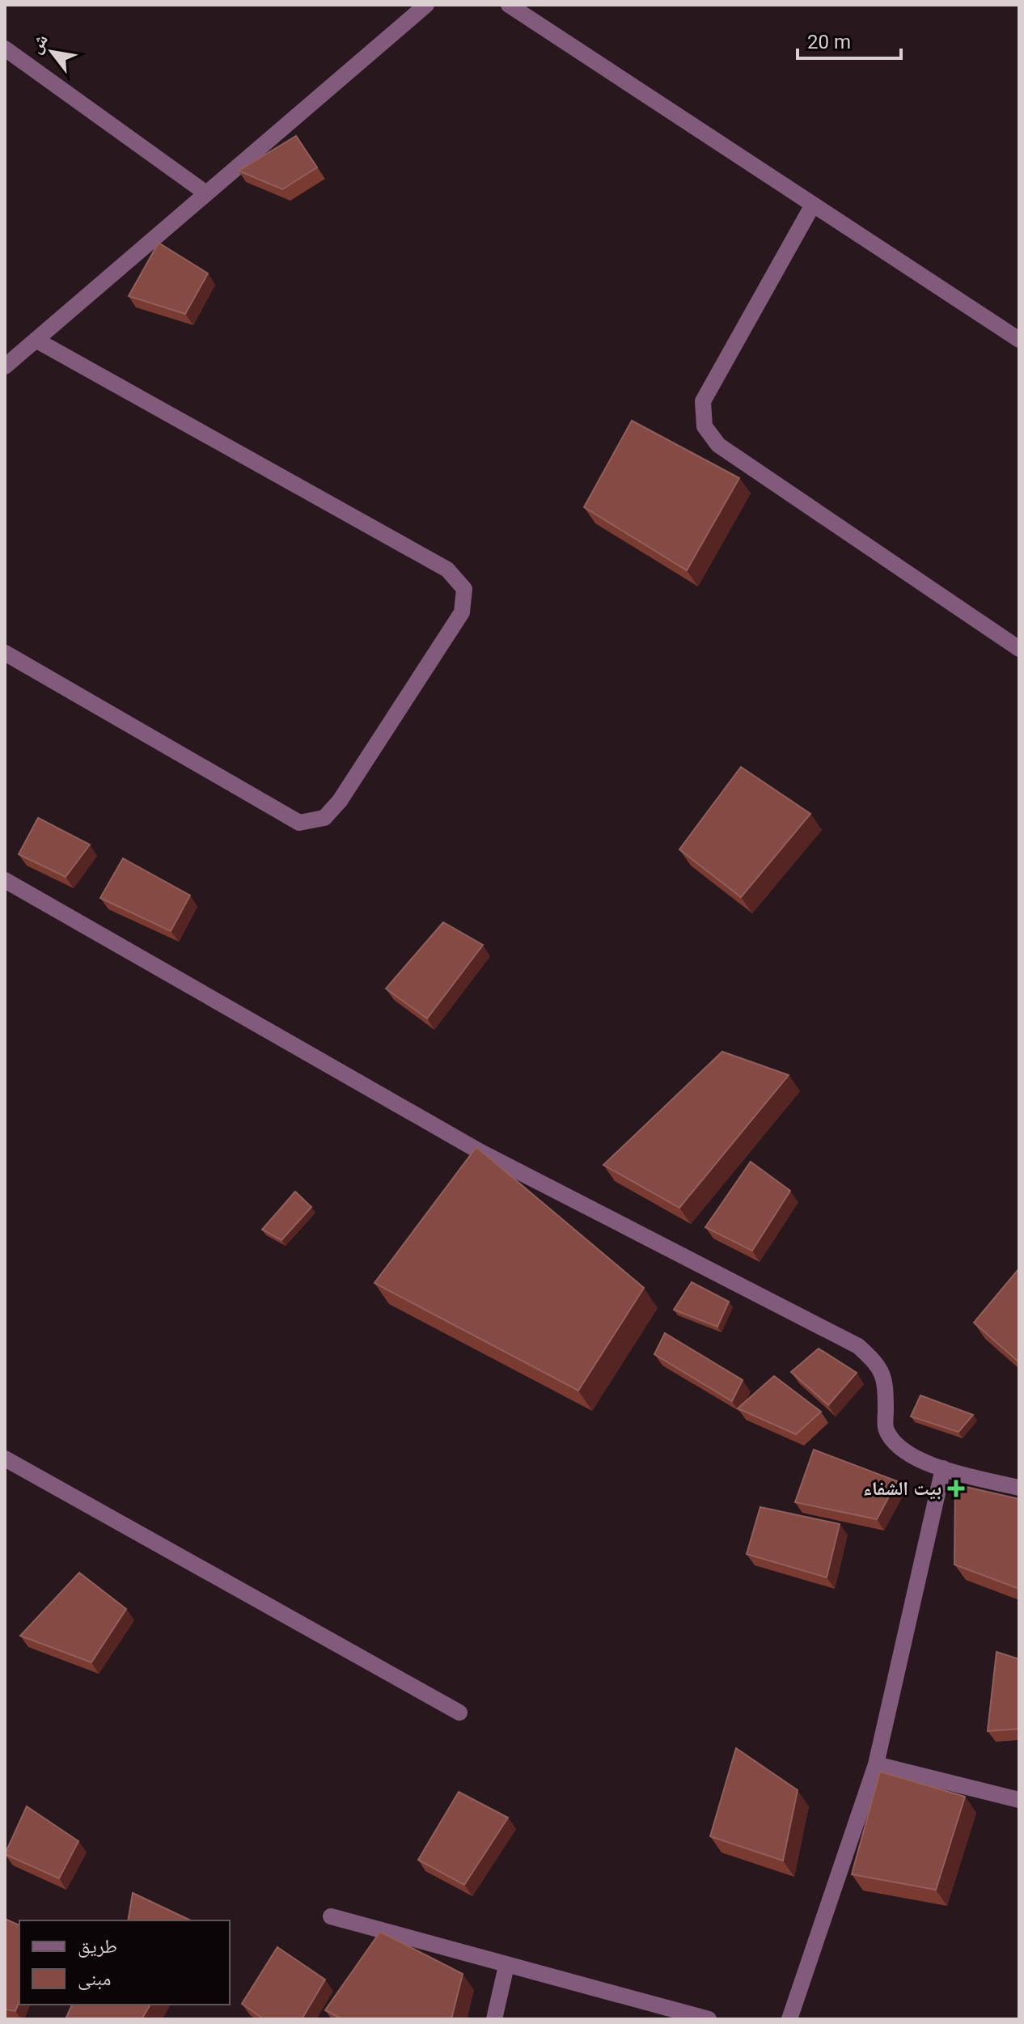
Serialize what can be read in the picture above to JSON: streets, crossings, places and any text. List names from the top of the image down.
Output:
{
  "places": {
    "health": ["بيت الشفاء"]
  },
  "legend": ["طريق", "مبنى"],
  "scale_bar": "20 m",
  "north": "top left"
}
